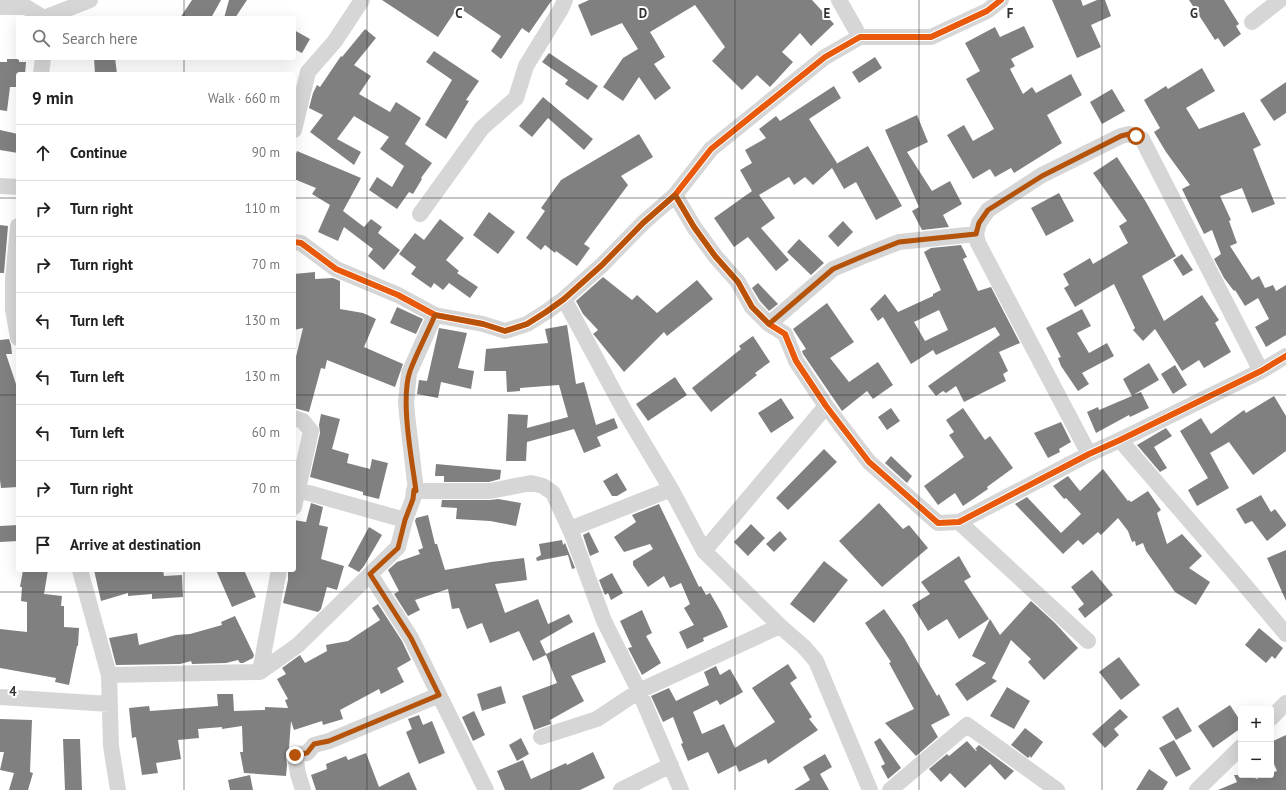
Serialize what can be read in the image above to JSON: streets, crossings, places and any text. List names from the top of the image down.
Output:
{
  "page": {
    "search": "Search here",
    "heading": ["9 min", "Walk · 660 m"],
    "list": [
      ["Continue", "90 m"],
      ["Turn right", "110 m"],
      ["Turn right", "70 m"],
      ["Turn left", "130 m"],
      ["Turn left", "130 m"],
      ["Turn left", "60 m"],
      ["Turn right", "70 m"],
      "Arrive at destination"
    ],
    "map_buttons": ["+", "−"]
  },
  "grid": {
    "columns": [
      "C",
      "D",
      "E",
      "F",
      "G"
    ],
    "rows": ["4"]
  }
}
